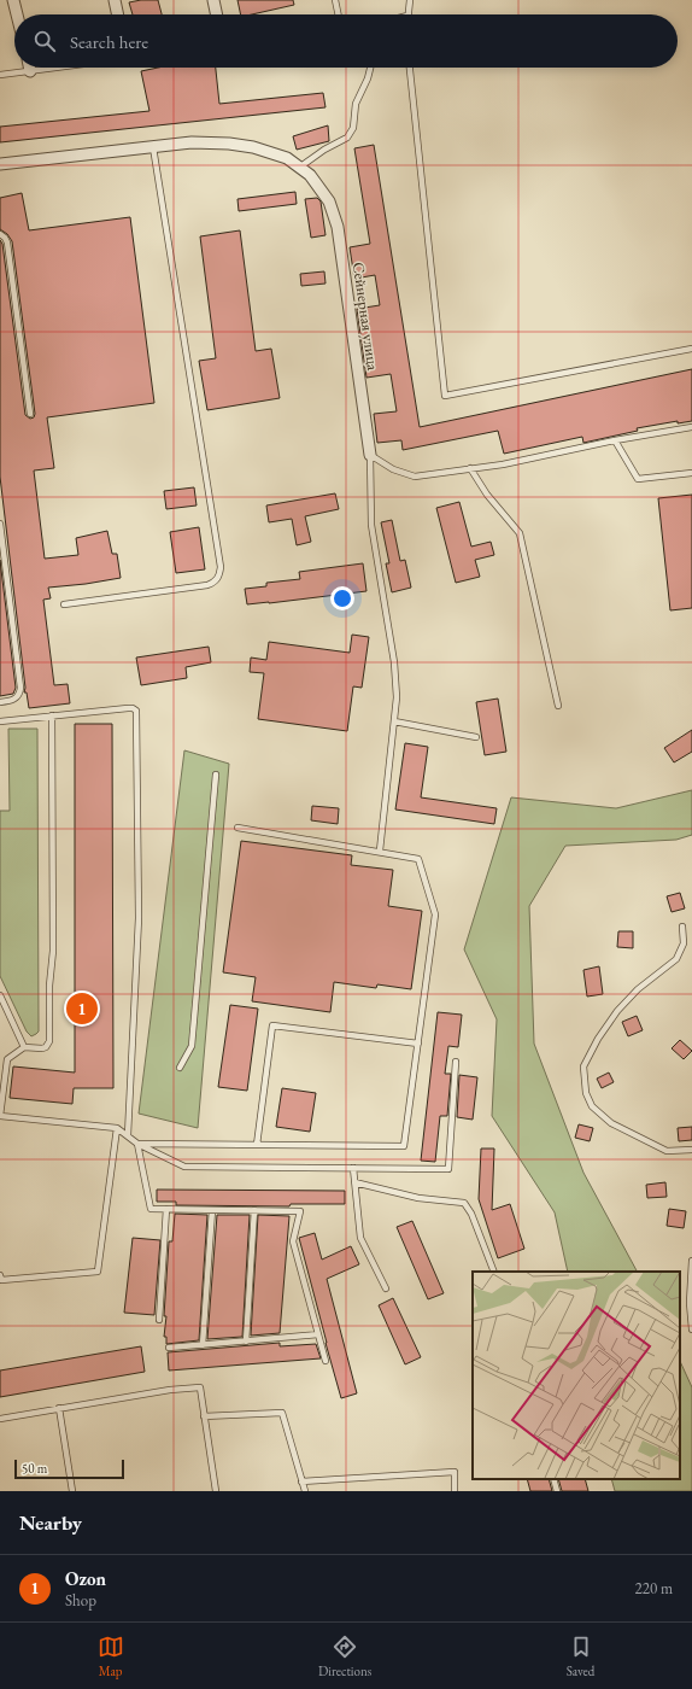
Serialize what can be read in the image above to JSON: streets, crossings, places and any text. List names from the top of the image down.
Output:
{
  "streets": {
    "street": ["Сейнерная улица"]
  },
  "scale_bar": "50 m",
  "page": {
    "search": "Search here",
    "pins": "1",
    "scale": "50 m",
    "heading": "Nearby",
    "list": [
      {
        "mark": "1",
        "name": "Ozon",
        "note": "Shop",
        "value": "220 m"
      }
    ],
    "nav": ["Map", "Directions", "Saved"]
  }
}
